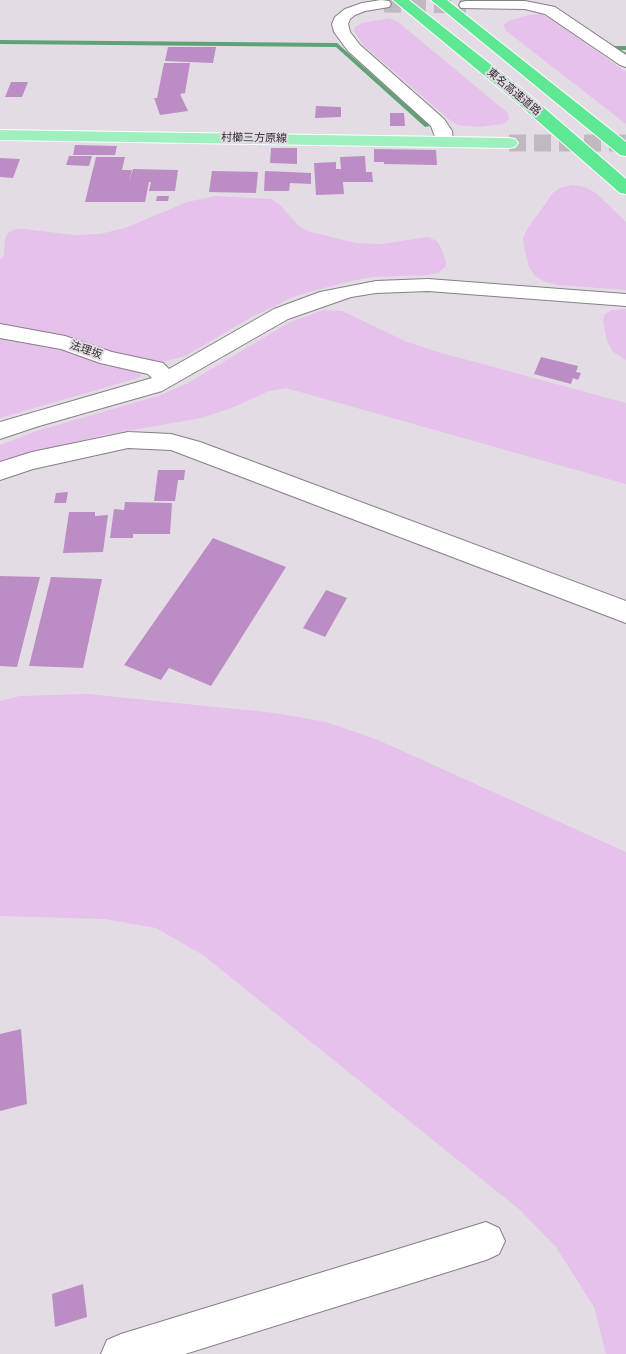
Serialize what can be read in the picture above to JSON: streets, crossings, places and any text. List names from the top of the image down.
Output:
{
  "streets": {
    "highway": ["東名高速道路"],
    "main road": ["村櫛三方原線"],
    "street": ["法理坂"]
  }
}
